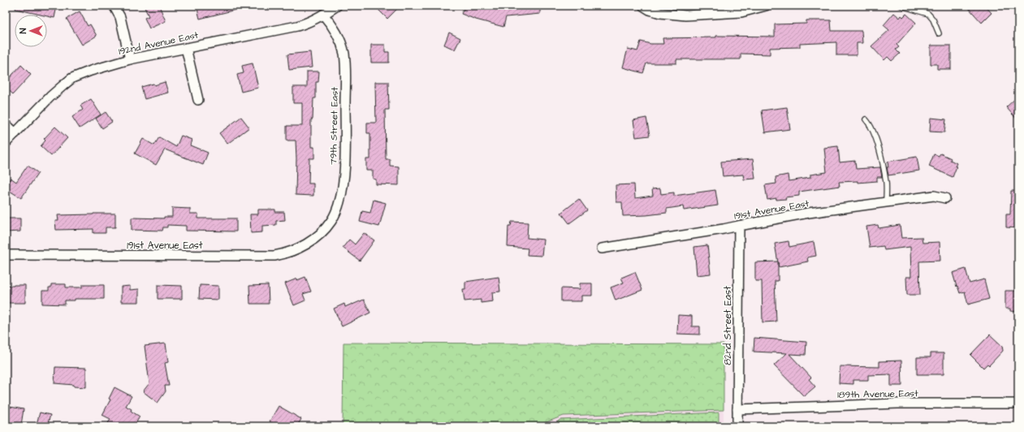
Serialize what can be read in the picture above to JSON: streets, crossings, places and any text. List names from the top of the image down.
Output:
{
  "streets": {
    "street": [
      "192nd Avenue East",
      "79th Street East",
      "191st Avenue East",
      "82nd Street East",
      "189th Avenue East"
    ]
  },
  "crossings": [
    ["192nd Avenue East", "79th Street East"],
    ["79th Street East", "191st Avenue East"],
    ["191st Avenue East", "82nd Street East"],
    ["82nd Street East", "189th Avenue East"]
  ],
  "north": "left"
}
